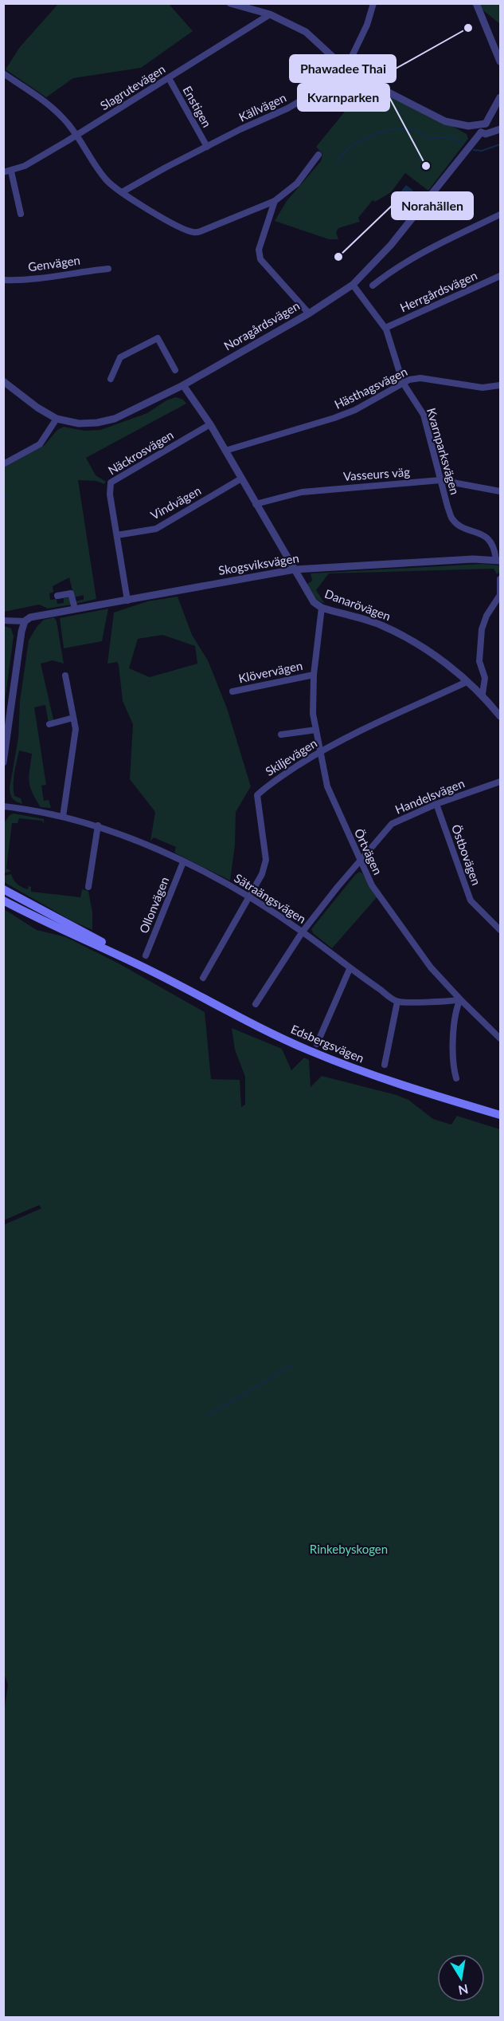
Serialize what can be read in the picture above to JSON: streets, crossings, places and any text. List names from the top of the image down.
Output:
{
  "streets": {
    "main road": ["Edsbergsvägen"],
    "street": [
      "Slagrutevägen",
      "Enstigen",
      "Källvägen",
      "Genvägen",
      "Herrgårdsvägen",
      "Noragårdsvägen",
      "Hästhagsvägen",
      "Kvarnparksvägen",
      "Näckrosvägen",
      "Vasseurs väg",
      "Vindvägen",
      "Skogsviksvägen",
      "Danarövägen",
      "Klövervägen",
      "Skiljevägen",
      "Handelsvägen",
      "Örtvägen",
      "Östbovägen",
      "Sätraängsvägen",
      "Ollonvägen"
    ]
  },
  "crossings": [
    ["Slagrutevägen", "Enstigen"],
    ["Enstigen", "Källvägen"],
    ["Herrgårdsvägen", "Kvarnparksvägen"],
    ["Noragårdsvägen", "Kvarnparksvägen"],
    ["Noragårdsvägen", "Danarövägen"],
    ["Hästhagsvägen", "Kvarnparksvägen"],
    ["Hästhagsvägen", "Danarövägen"],
    ["Kvarnparksvägen", "Vasseurs väg"],
    ["Kvarnparksvägen", "Skogsviksvägen"],
    ["Näckrosvägen", "Vindvägen"],
    ["Näckrosvägen", "Skogsviksvägen"],
    ["Näckrosvägen", "Danarövägen"],
    ["Vasseurs väg", "Danarövägen"],
    ["Vindvägen", "Danarövägen"],
    ["Skogsviksvägen", "Danarövägen"],
    ["Danarövägen", "Skiljevägen"],
    ["Danarövägen", "Örtvägen"],
    ["Klövervägen", "Örtvägen"],
    ["Skiljevägen", "Örtvägen"],
    ["Skiljevägen", "Sätraängsvägen"],
    ["Handelsvägen", "Örtvägen"],
    ["Handelsvägen", "Östbovägen"],
    ["Handelsvägen", "Sätraängsvägen"],
    ["Sätraängsvägen", "Ollonvägen"]
  ],
  "parks": ["Rinkebyskogen"],
  "places": ["Phawadee Thai", "Kvarnparken", "Norahällen"],
  "north": "bottom"
}
